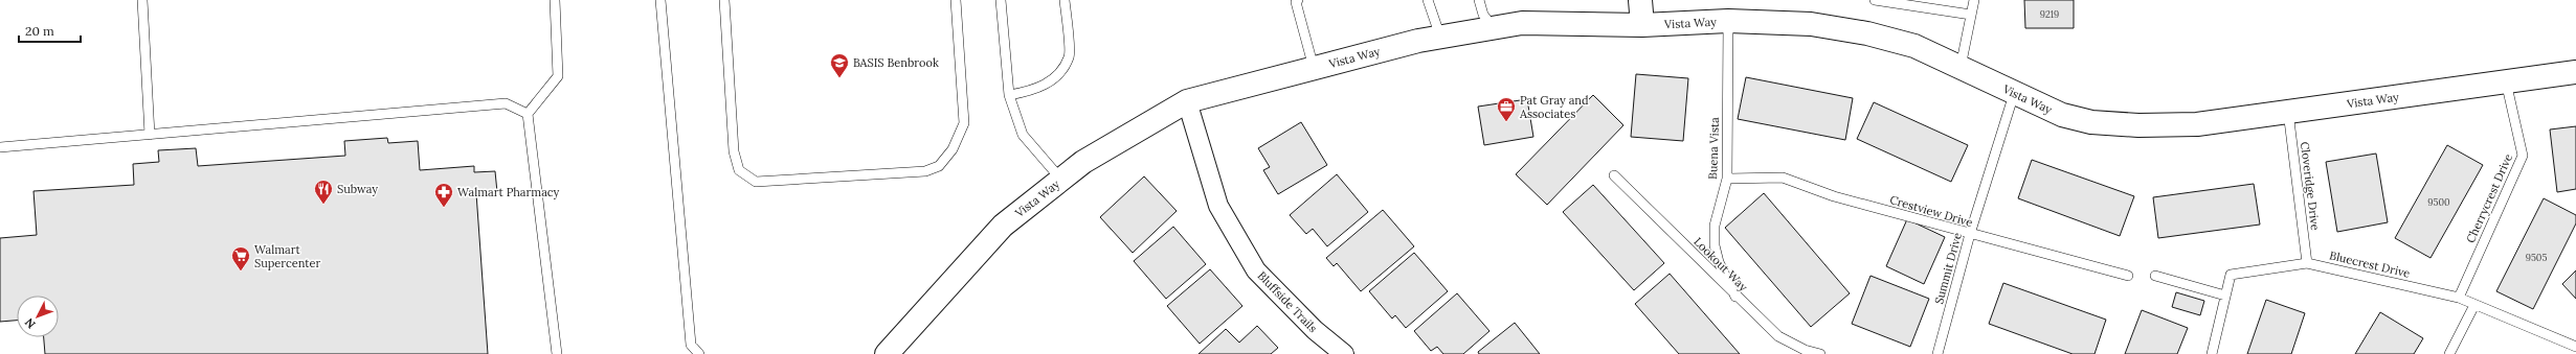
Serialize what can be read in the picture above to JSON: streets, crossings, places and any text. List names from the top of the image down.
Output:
{
  "streets": {
    "street": ["Vista Way", "Bluffside Trails"],
    "lane": [
      "Buena Vista",
      "Cloveridge Drive",
      "Cherrycrest Drive",
      "Crestview Drive",
      "Lookout Way",
      "Bluecrest Drive",
      "Summit Drive"
    ]
  },
  "crossings": [
    ["Vista Way", "Buena Vista"],
    ["Vista Way", "Cloveridge Drive"],
    ["Vista Way", "Cherrycrest Drive"],
    ["Vista Way", "Summit Drive"],
    ["Vista Way", "Bluffside Trails"],
    ["Buena Vista", "Crestview Drive"],
    ["Buena Vista", "Lookout Way"],
    ["Cloveridge Drive", "Bluecrest Drive"],
    ["Cherrycrest Drive", "Bluecrest Drive"],
    ["Crestview Drive", "Summit Drive"]
  ],
  "places": {
    "school or university": ["BASIS Benbrook"],
    "office": ["Pat Gray and Associates"],
    "restaurant": ["Subway"],
    "pharmacy": ["Walmart Pharmacy"],
    "supermarket": ["Walmart Supercenter"]
  },
  "house_numbers": ["9219", "9500", "9505"],
  "scale_bar": "20 m",
  "north": "bottom left"
}
